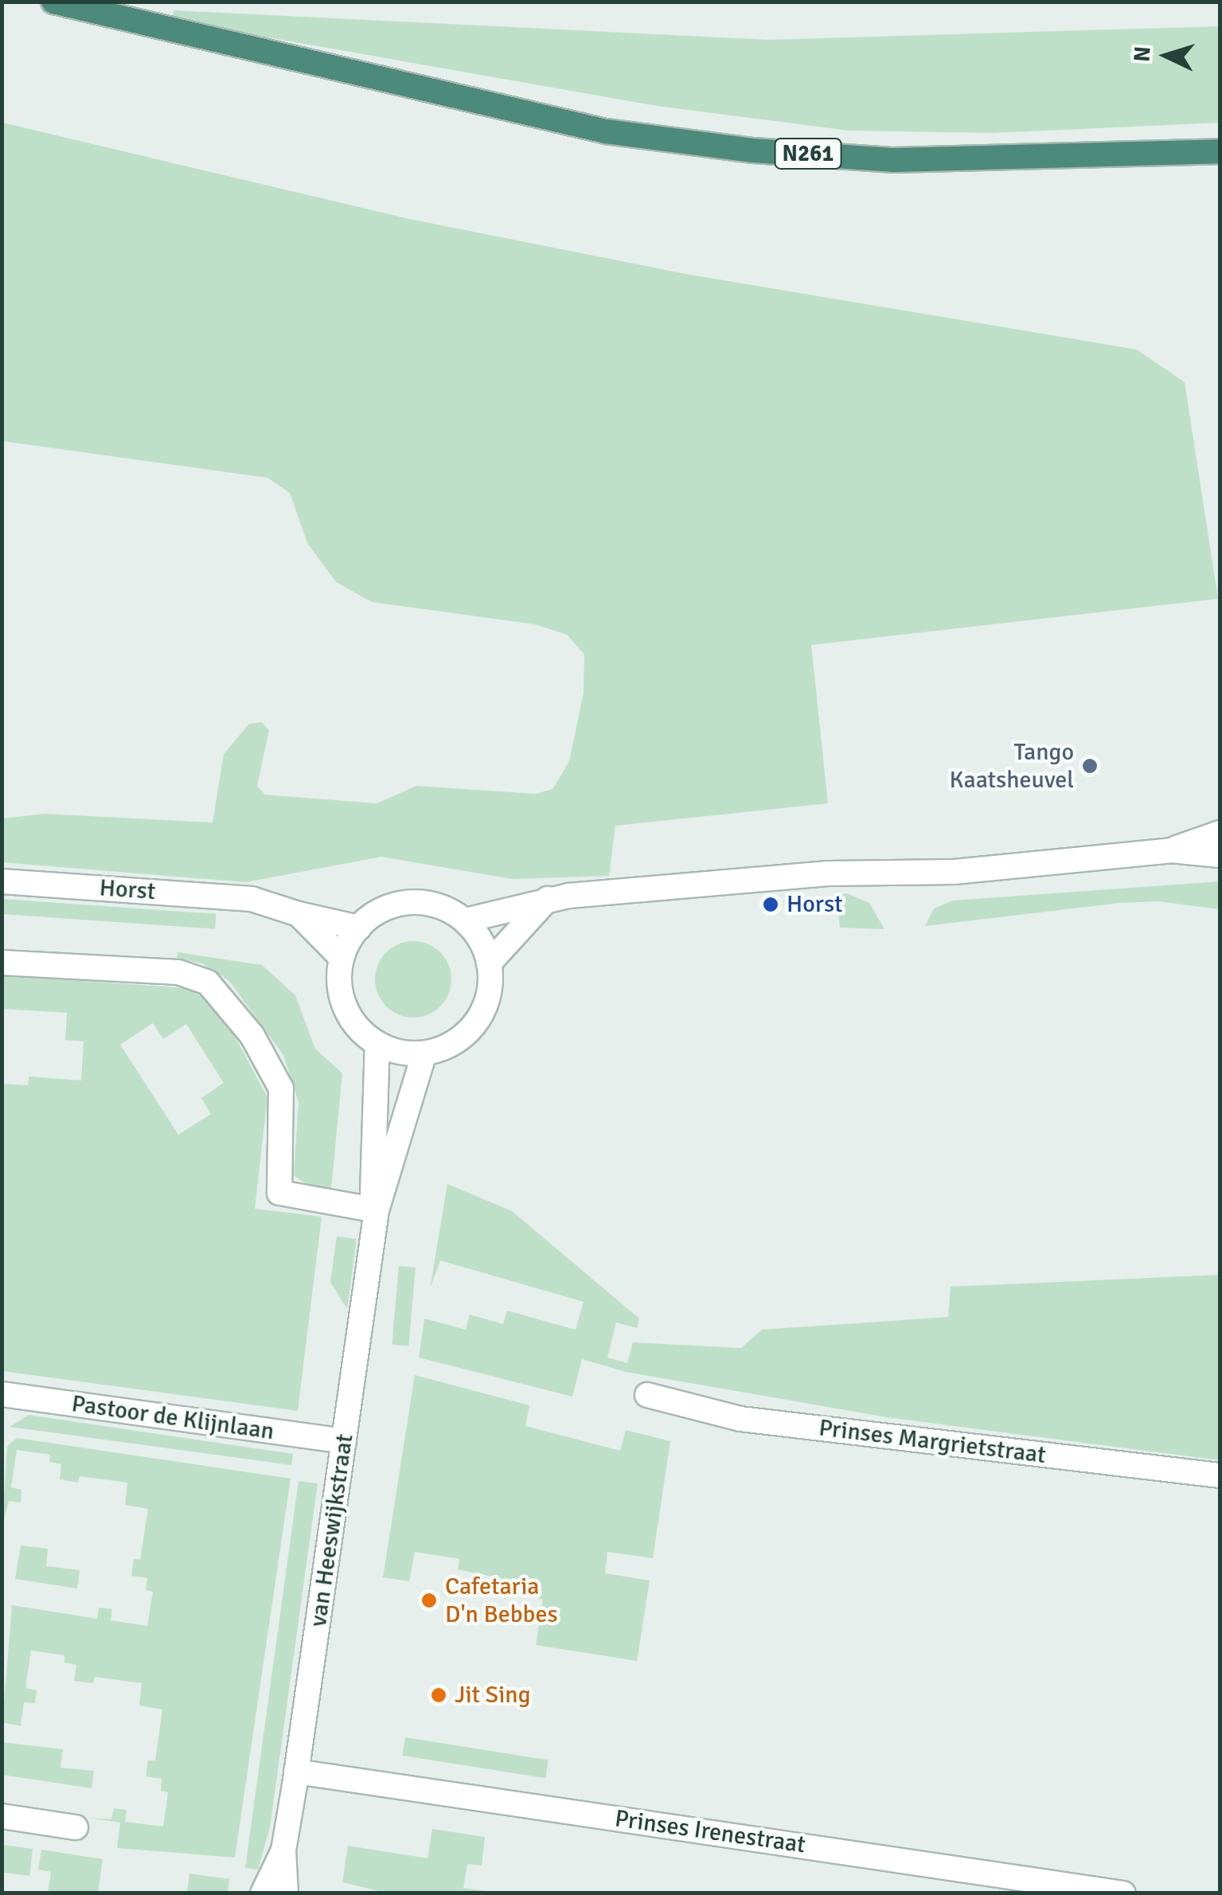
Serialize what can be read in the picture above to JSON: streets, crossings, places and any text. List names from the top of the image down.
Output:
{
  "streets": {
    "highway": ["N261"],
    "street": [
      "Horst",
      "Pastoor de Klijnlaan",
      "Prinses Margrietstraat",
      "van Heeswijkstraat",
      "Prinses Irenestraat"
    ]
  },
  "crossings": [
    ["Horst", "van Heeswijkstraat"],
    ["Pastoor de Klijnlaan", "van Heeswijkstraat"],
    ["van Heeswijkstraat", "Prinses Irenestraat"]
  ],
  "places": [
    "Tango Kaatsheuvel",
    "Horst",
    "Cafetaria D'n Bebbes",
    "Jit Sing"
  ],
  "north": "left"
}
